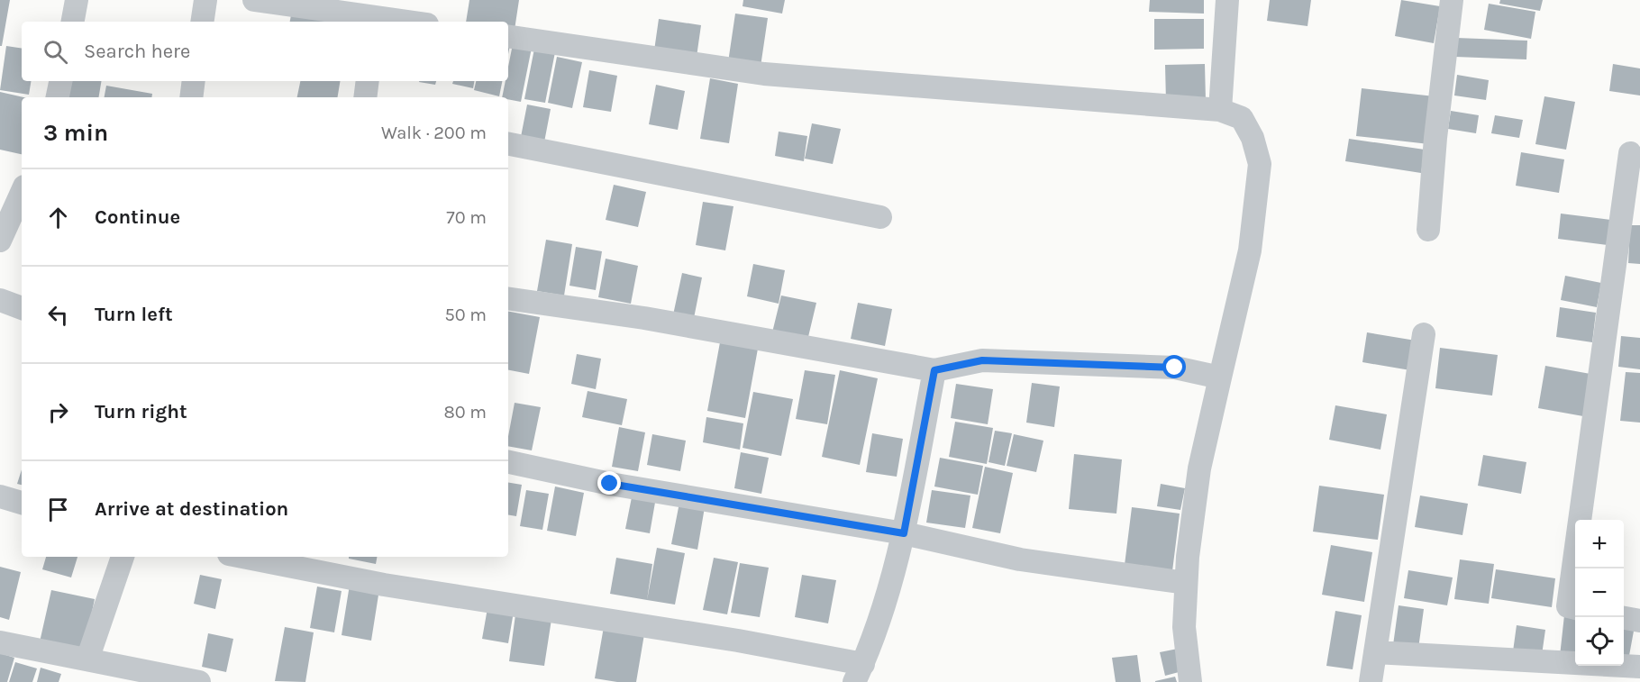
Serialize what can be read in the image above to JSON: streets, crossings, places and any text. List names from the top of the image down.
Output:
{
  "page": {
    "search": "Search here",
    "heading": ["3 min", "Walk · 200 m"],
    "list": [
      ["Continue", "70 m"],
      ["Turn left", "50 m"],
      ["Turn right", "80 m"],
      "Arrive at destination"
    ],
    "map_buttons": ["+", "−"]
  }
}
